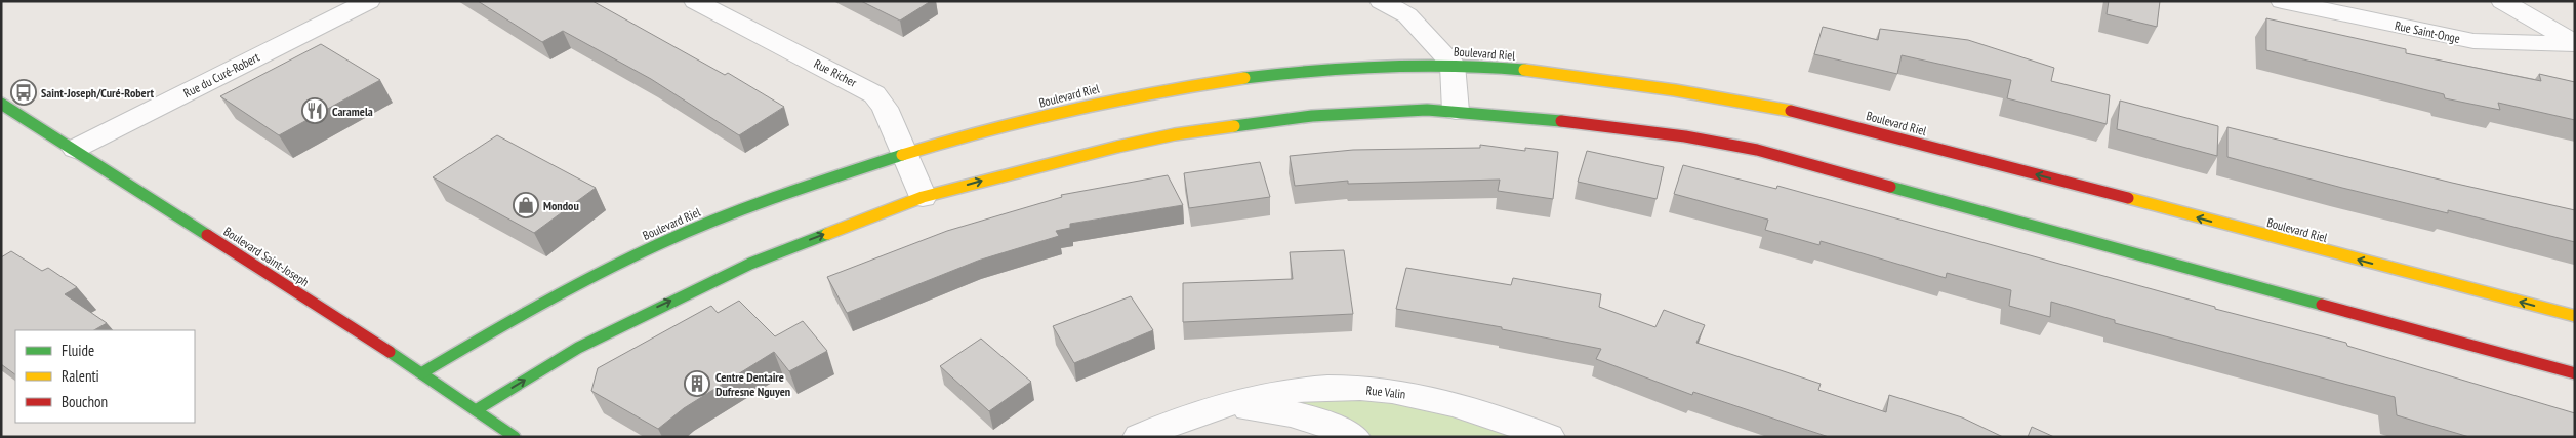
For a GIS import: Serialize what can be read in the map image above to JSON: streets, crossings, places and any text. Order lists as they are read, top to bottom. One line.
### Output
{"streets":{"street":["Rue Saint-Onge","Boulevard Riel","Rue Richer","Rue du Curé-Robert","Boulevard Saint-Joseph","Rue Valin"]},"crossings":[["Boulevard Riel","Rue Richer"],["Boulevard Riel","Boulevard Saint-Joseph"],["Rue du Curé-Robert","Boulevard Saint-Joseph"]],"places":{"bus stop":["Saint-Joseph/Curé-Robert"],"restaurant":["Caramela"],"shop":["Mondou"],"building":["Centre Dentaire Dufresne Nguyen"]},"legend":["Fluide","Ralenti","Bouchon"]}
